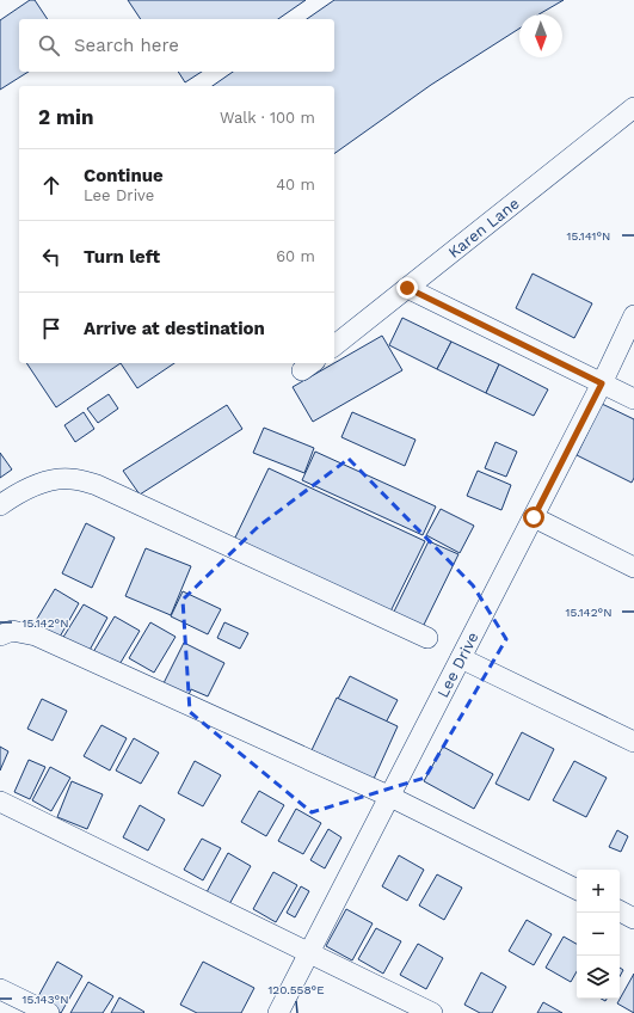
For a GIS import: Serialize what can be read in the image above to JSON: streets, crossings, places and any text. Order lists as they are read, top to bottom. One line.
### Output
{"streets":{"street":["Karen Lane","Lee Drive"]},"north":"bottom","page":{"search":"Search here","heading":["2 min","Walk · 100 m"],"list":[["Continue","Lee Drive","40 m"],["Turn left","60 m"],"Arrive at destination"],"map_buttons":["+","−"]},"coordinates":["15.141°N","15.142°N","120.558°E","15.143°N"]}
